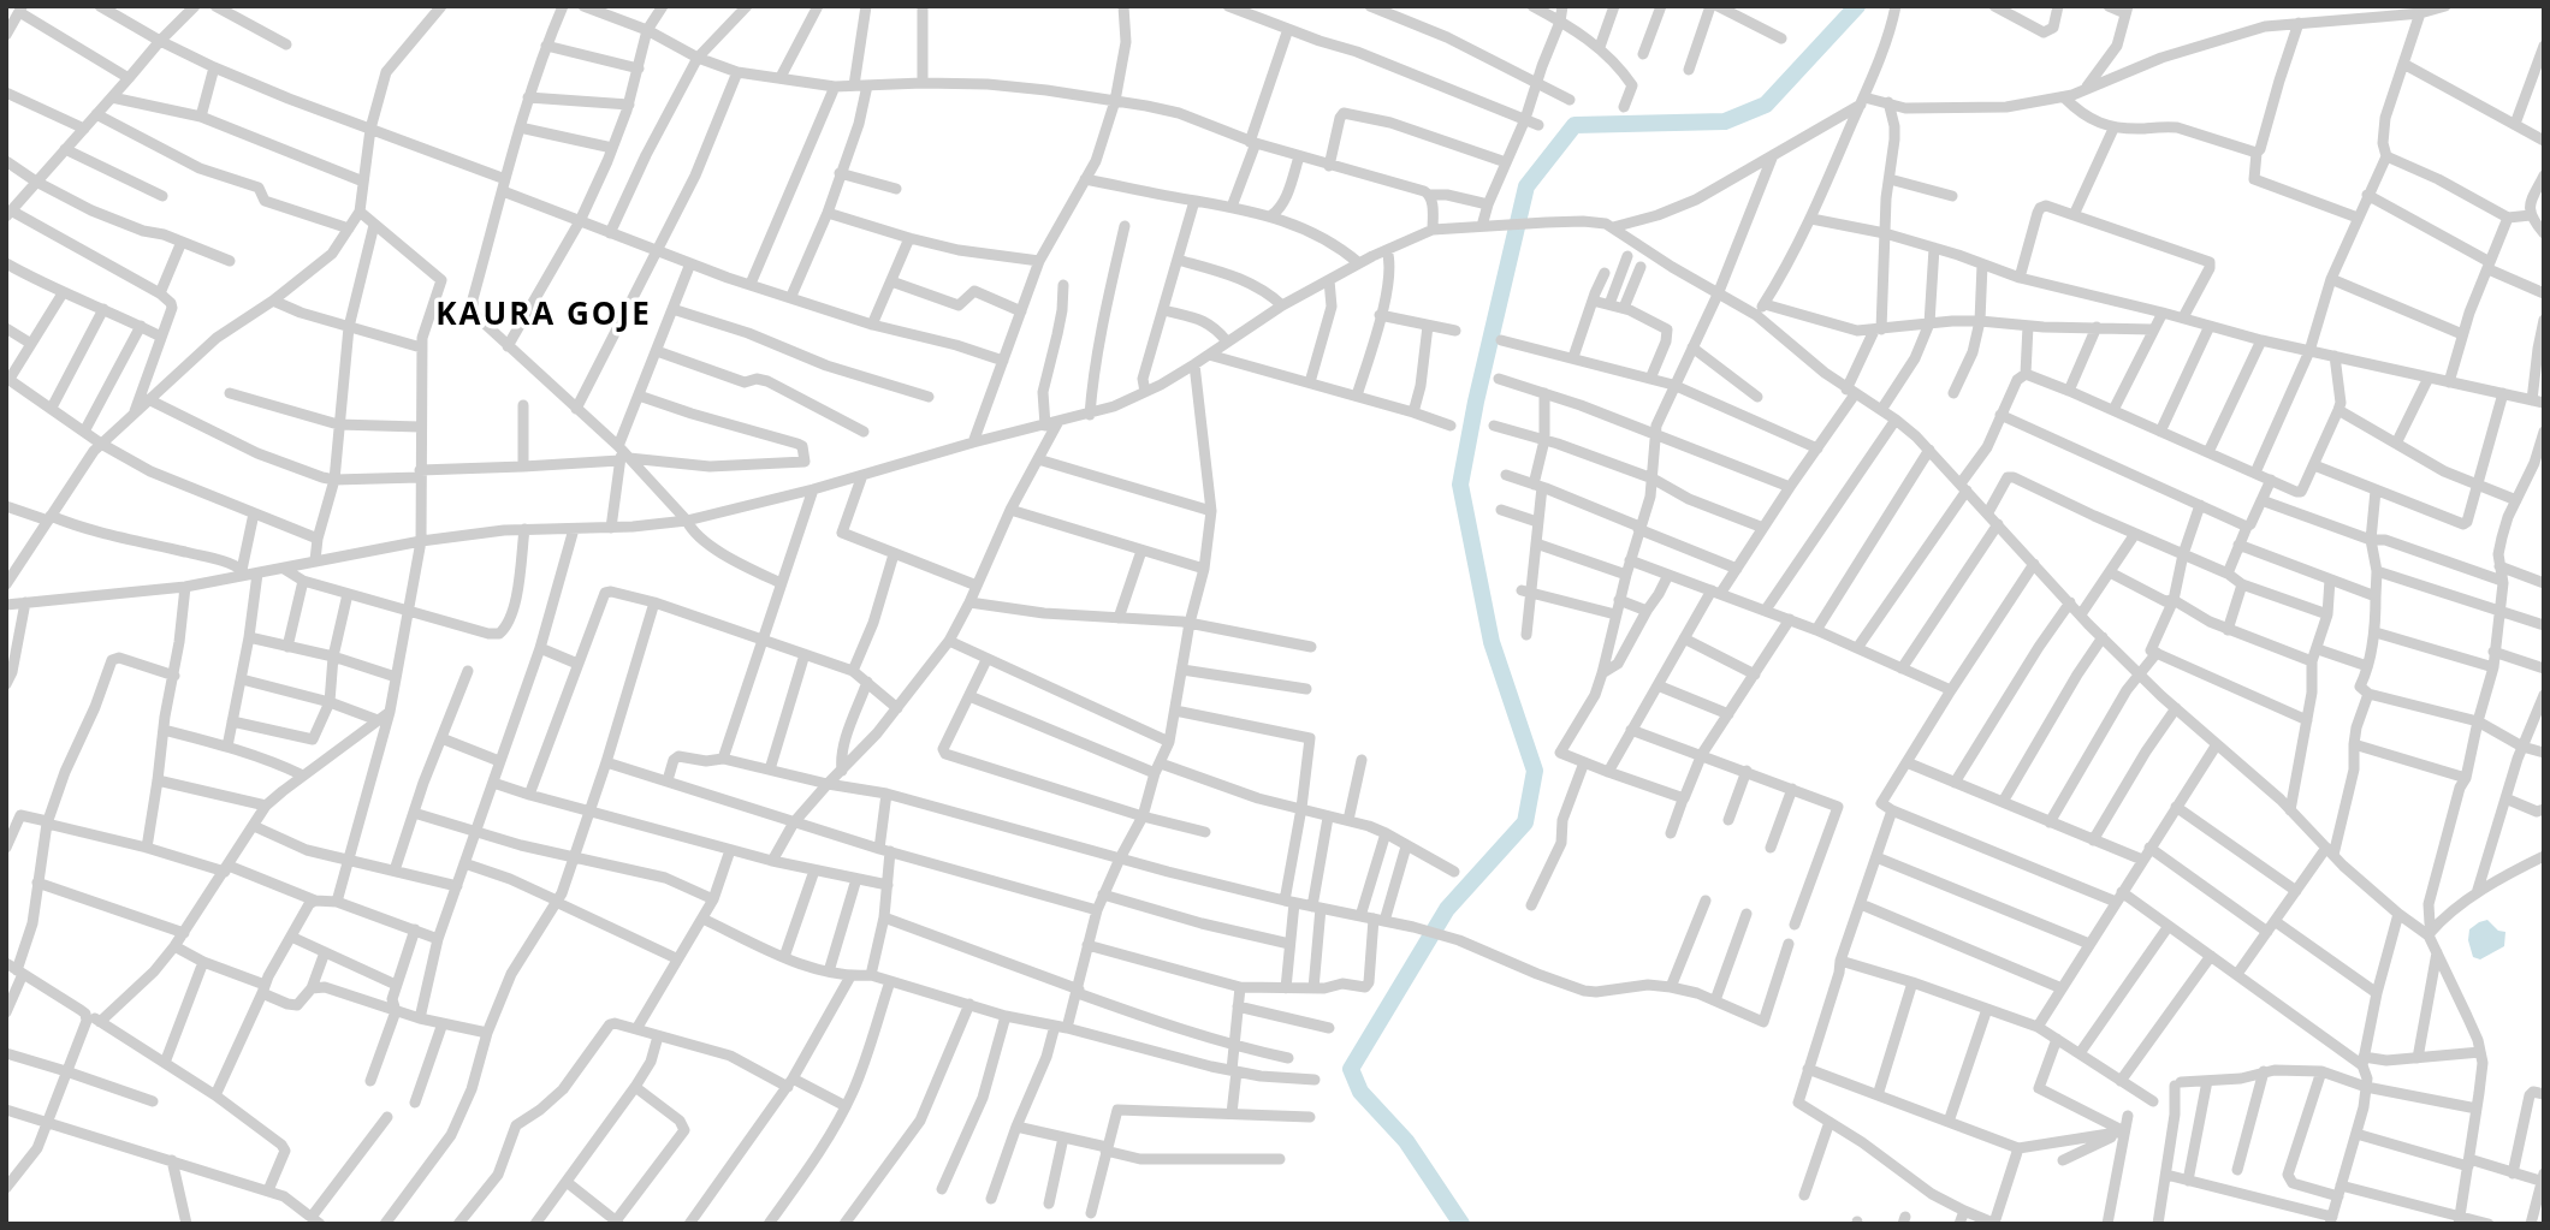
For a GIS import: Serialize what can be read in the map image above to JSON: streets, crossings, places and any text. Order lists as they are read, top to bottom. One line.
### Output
{"districts":["KAURA GOJE"]}
